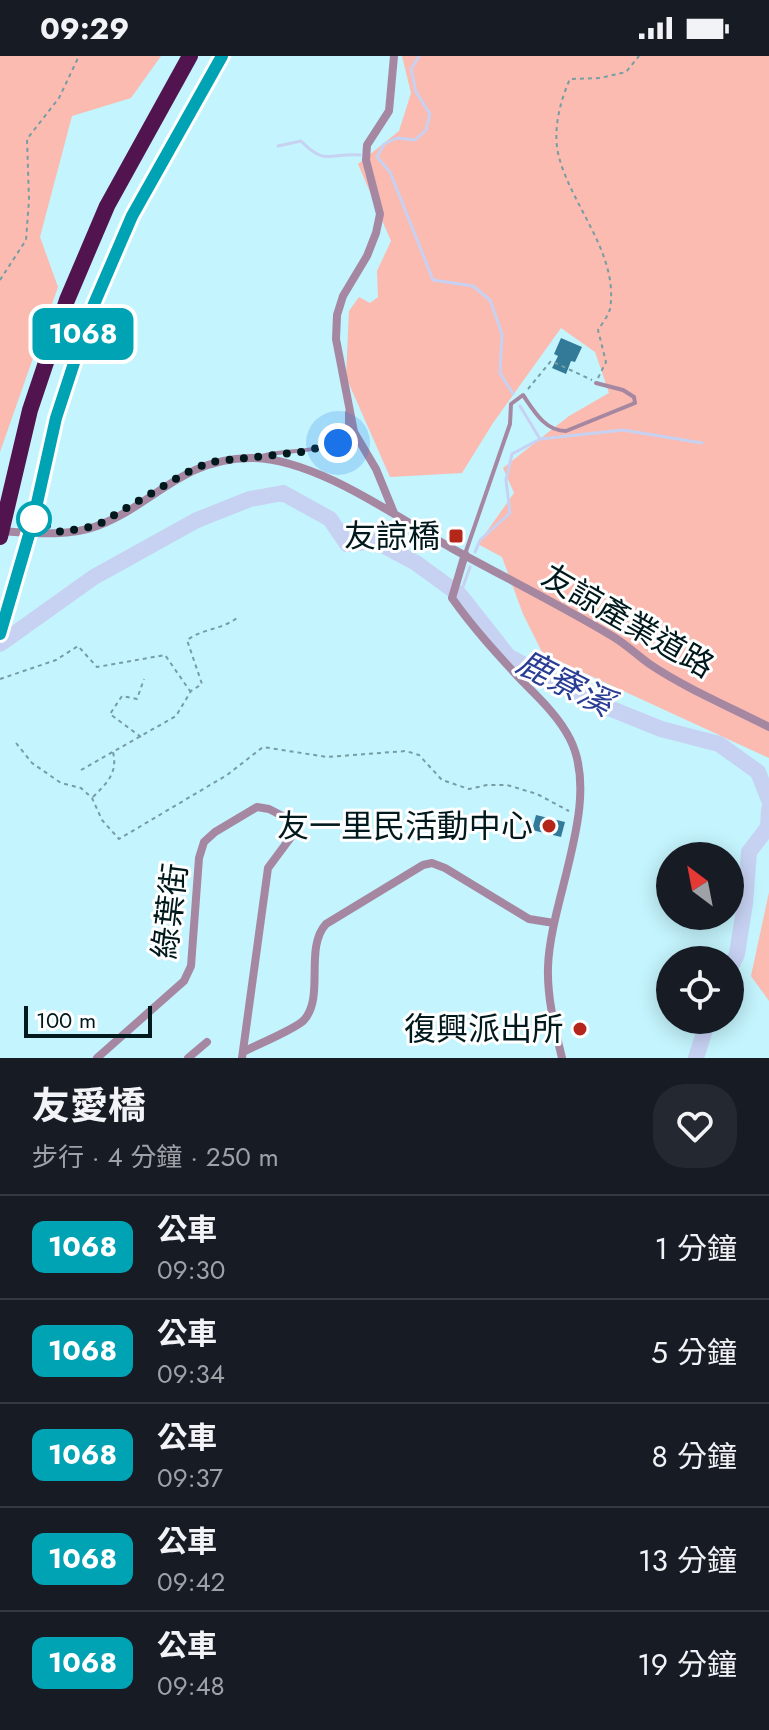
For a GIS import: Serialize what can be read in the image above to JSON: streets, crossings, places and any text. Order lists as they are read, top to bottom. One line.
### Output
{"streets":{"street":["友諒產業道路","綠葉街"]},"water":["鹿寮溪"],"places":{"transit":["友諒橋"],"other":["友一里民活動中心","復興派出所"]},"lines":["bus line 1068"],"scale_bar":"100 m","north":"top left","page":{"status":"09:29","on_map":"1068","scale":"100 m","heading":["友愛橋","步行 · 4 分鐘 · 250 m"],"list":[{"mark":"1068","name":"公車","note":"09:30","value":"1 分鐘"},{"mark":"1068","name":"公車","note":"09:34","value":"5 分鐘"},{"mark":"1068","name":"公車","note":"09:37","value":"8 分鐘"},{"mark":"1068","name":"公車","note":"09:42","value":"13 分鐘"},{"mark":"1068","name":"公車","note":"09:48","value":"19 分鐘"}]}}
